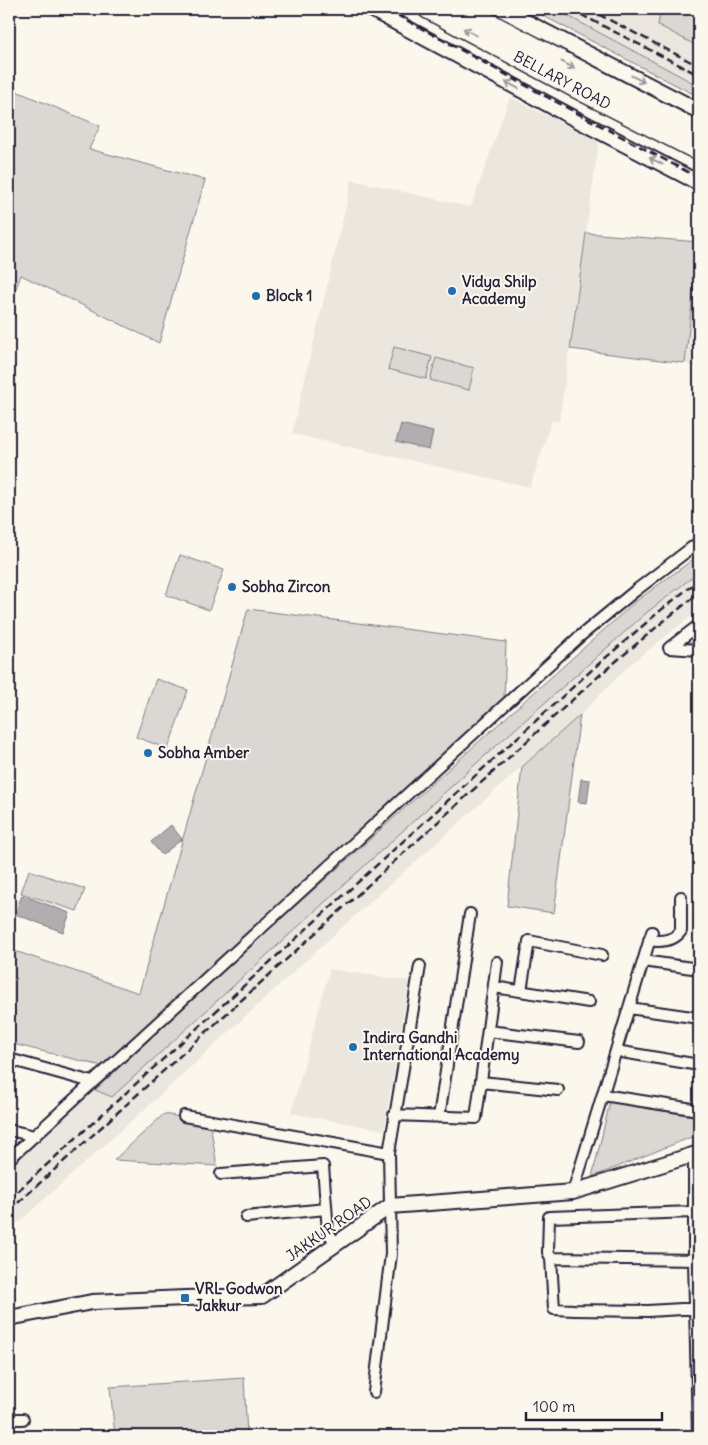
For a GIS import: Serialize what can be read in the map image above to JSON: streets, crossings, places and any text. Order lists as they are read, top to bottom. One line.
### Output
{"streets":{"highway":["BELLARY ROAD"],"street":["JAKKUR ROAD"]},"places":{"other":["Vidya Shilp Academy","Block 1","Sobha Zircon","Sobha Amber","Indira Gandhi International Academy"],"transit":["VRL Godwon Jakkur"]},"scale_bar":"100 m"}
